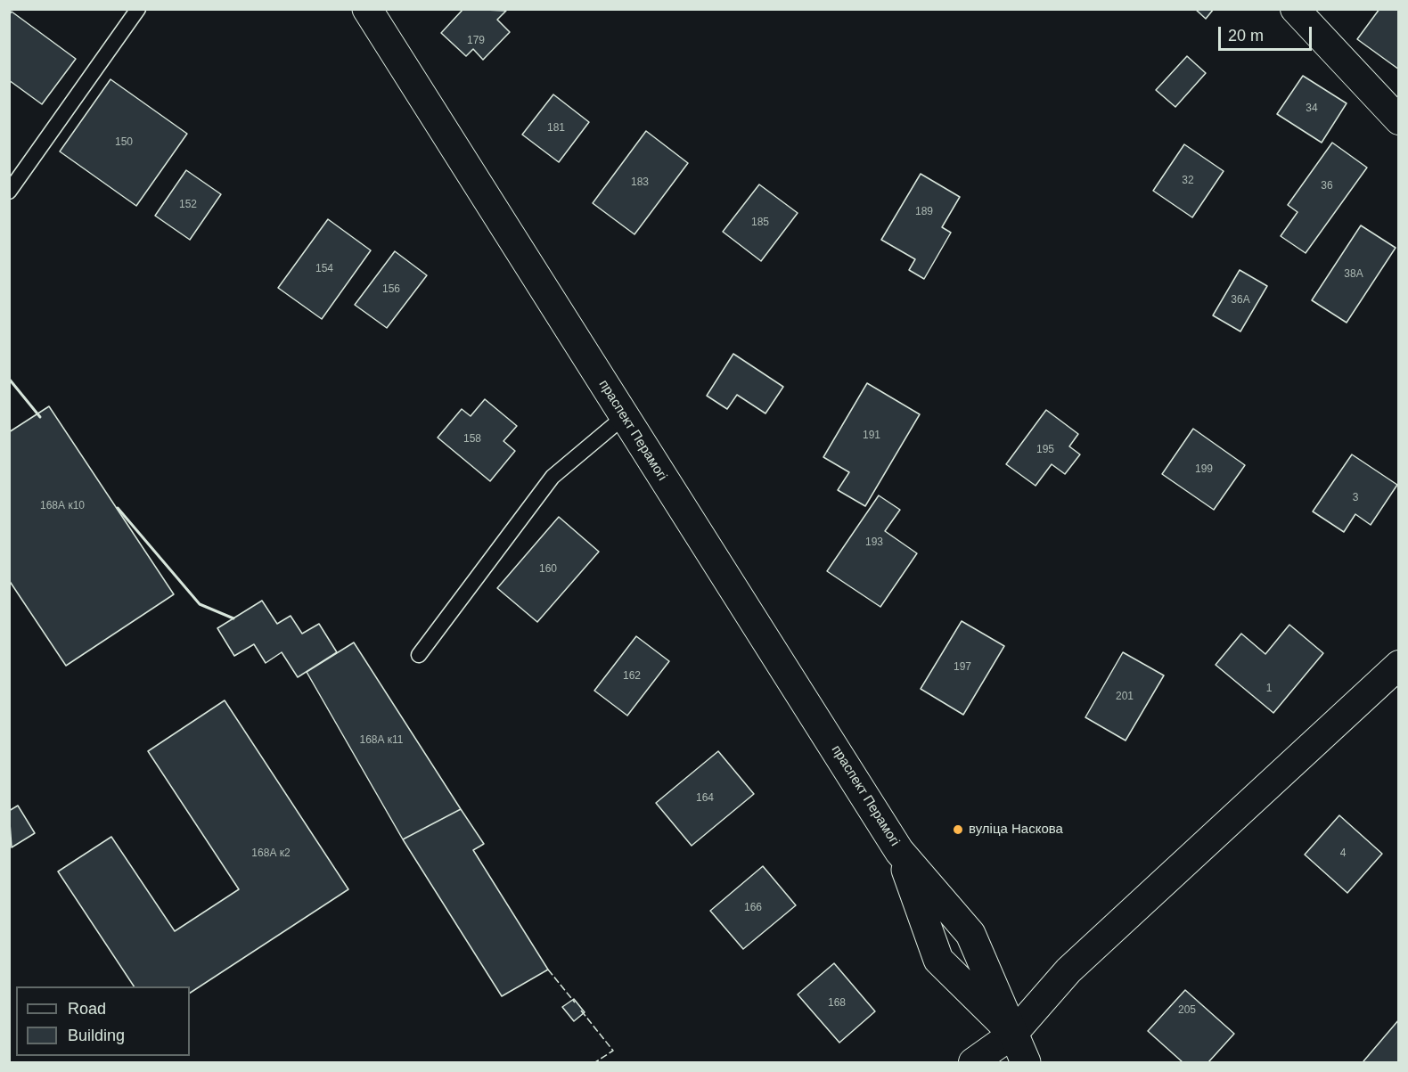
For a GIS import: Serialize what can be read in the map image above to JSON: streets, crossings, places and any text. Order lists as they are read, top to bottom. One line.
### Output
{"streets":{"main road":["праспект Перамогі"]},"places":["вуліца Наскова"],"house_numbers":["179","34","181","150","32","183","36","152","189","185","154","38А","156","36А","191","158","195","199","3","168А к10","193","160","197","162","1","201","168А к11","164","168А к2","4","166","168","205"],"legend":["Road","Building"],"scale_bar":"20 m"}
